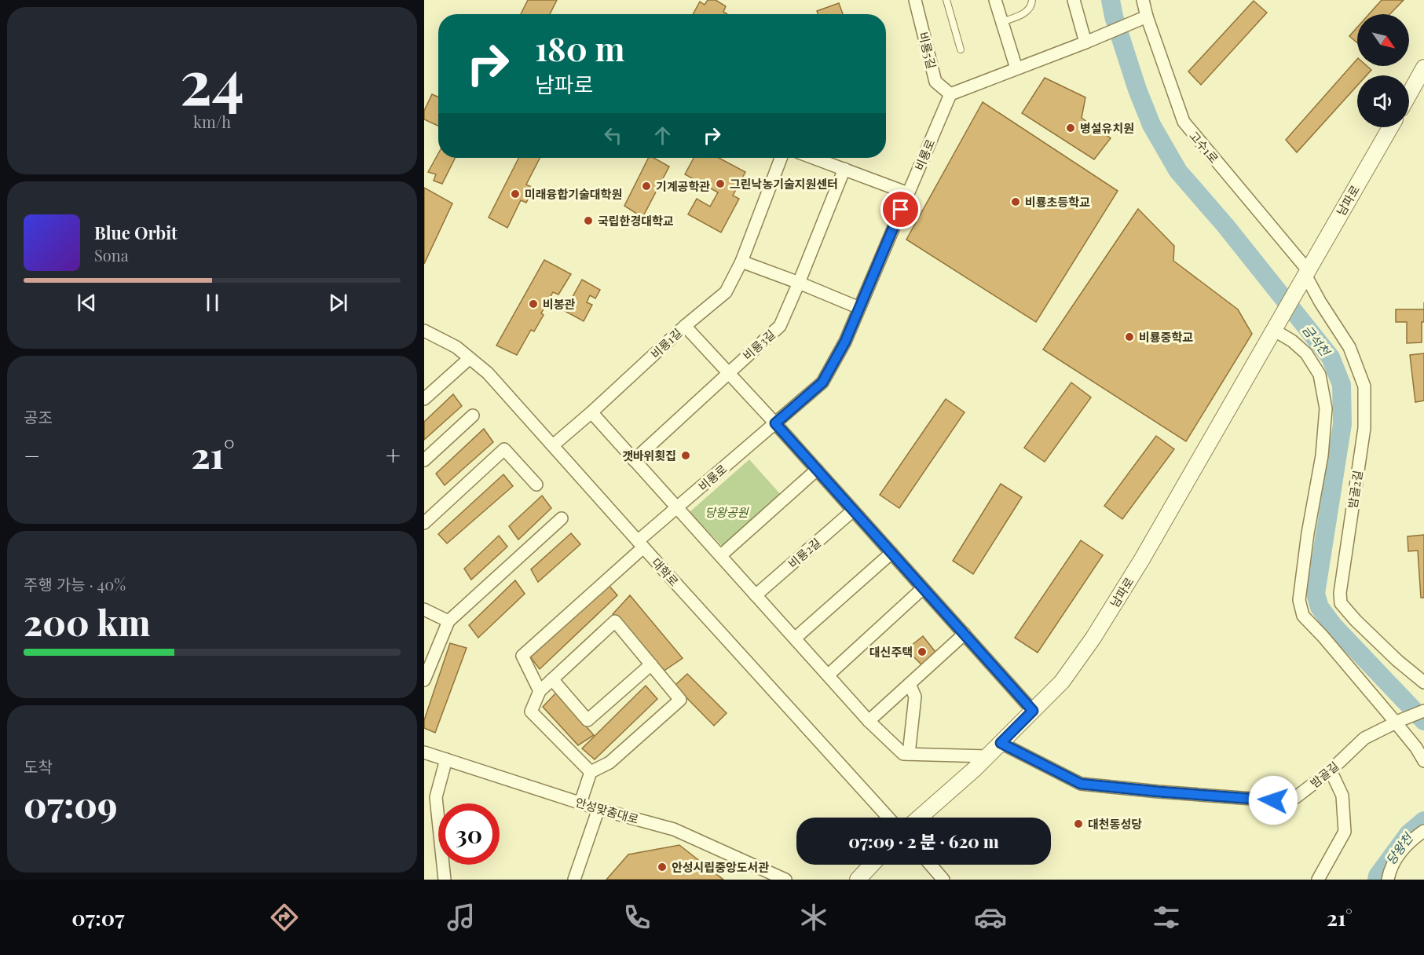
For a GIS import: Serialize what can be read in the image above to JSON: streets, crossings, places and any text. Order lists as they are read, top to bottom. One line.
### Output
{"streets":{"street":["비룡5길","고수1로","비룡로","남파로","비룡1길","비룡3길","밤골2길","비룡2길","대학로","밤골길","안성맞춤대로"]},"crossings":[["비룡5길","비룡로"],["고수1로","남파로"],["고수1로","밤골2길"],["비룡로","대학로"],["남파로","밤골2길"],["남파로","밤골길"],["비룡1길","대학로"]],"water":["금석천","당왕천"],"parks":["당왕공원"],"places":["병설유치원","그린낙농기술지원센터","기계공학관","미래융합기술대학원","비룡초등학교","국립한경대학교","비봉관","비룡중학교","갯바위횟집","대신주택","대천동성당","안성시립중앙도서관"],"north":"bottom right","page":{"tile":[["24","km/h"],"공조",["주행 가능 · 40%","200 km"],["도착","07:09"]],"turn":["180 m","남파로"],"song":["Blue Orbit","Sona"],"heat":["−","21°","+"],"limit":"30","trip":"07:09 · 2 분 · 620 m","tabs":["07:07","21°"]}}
